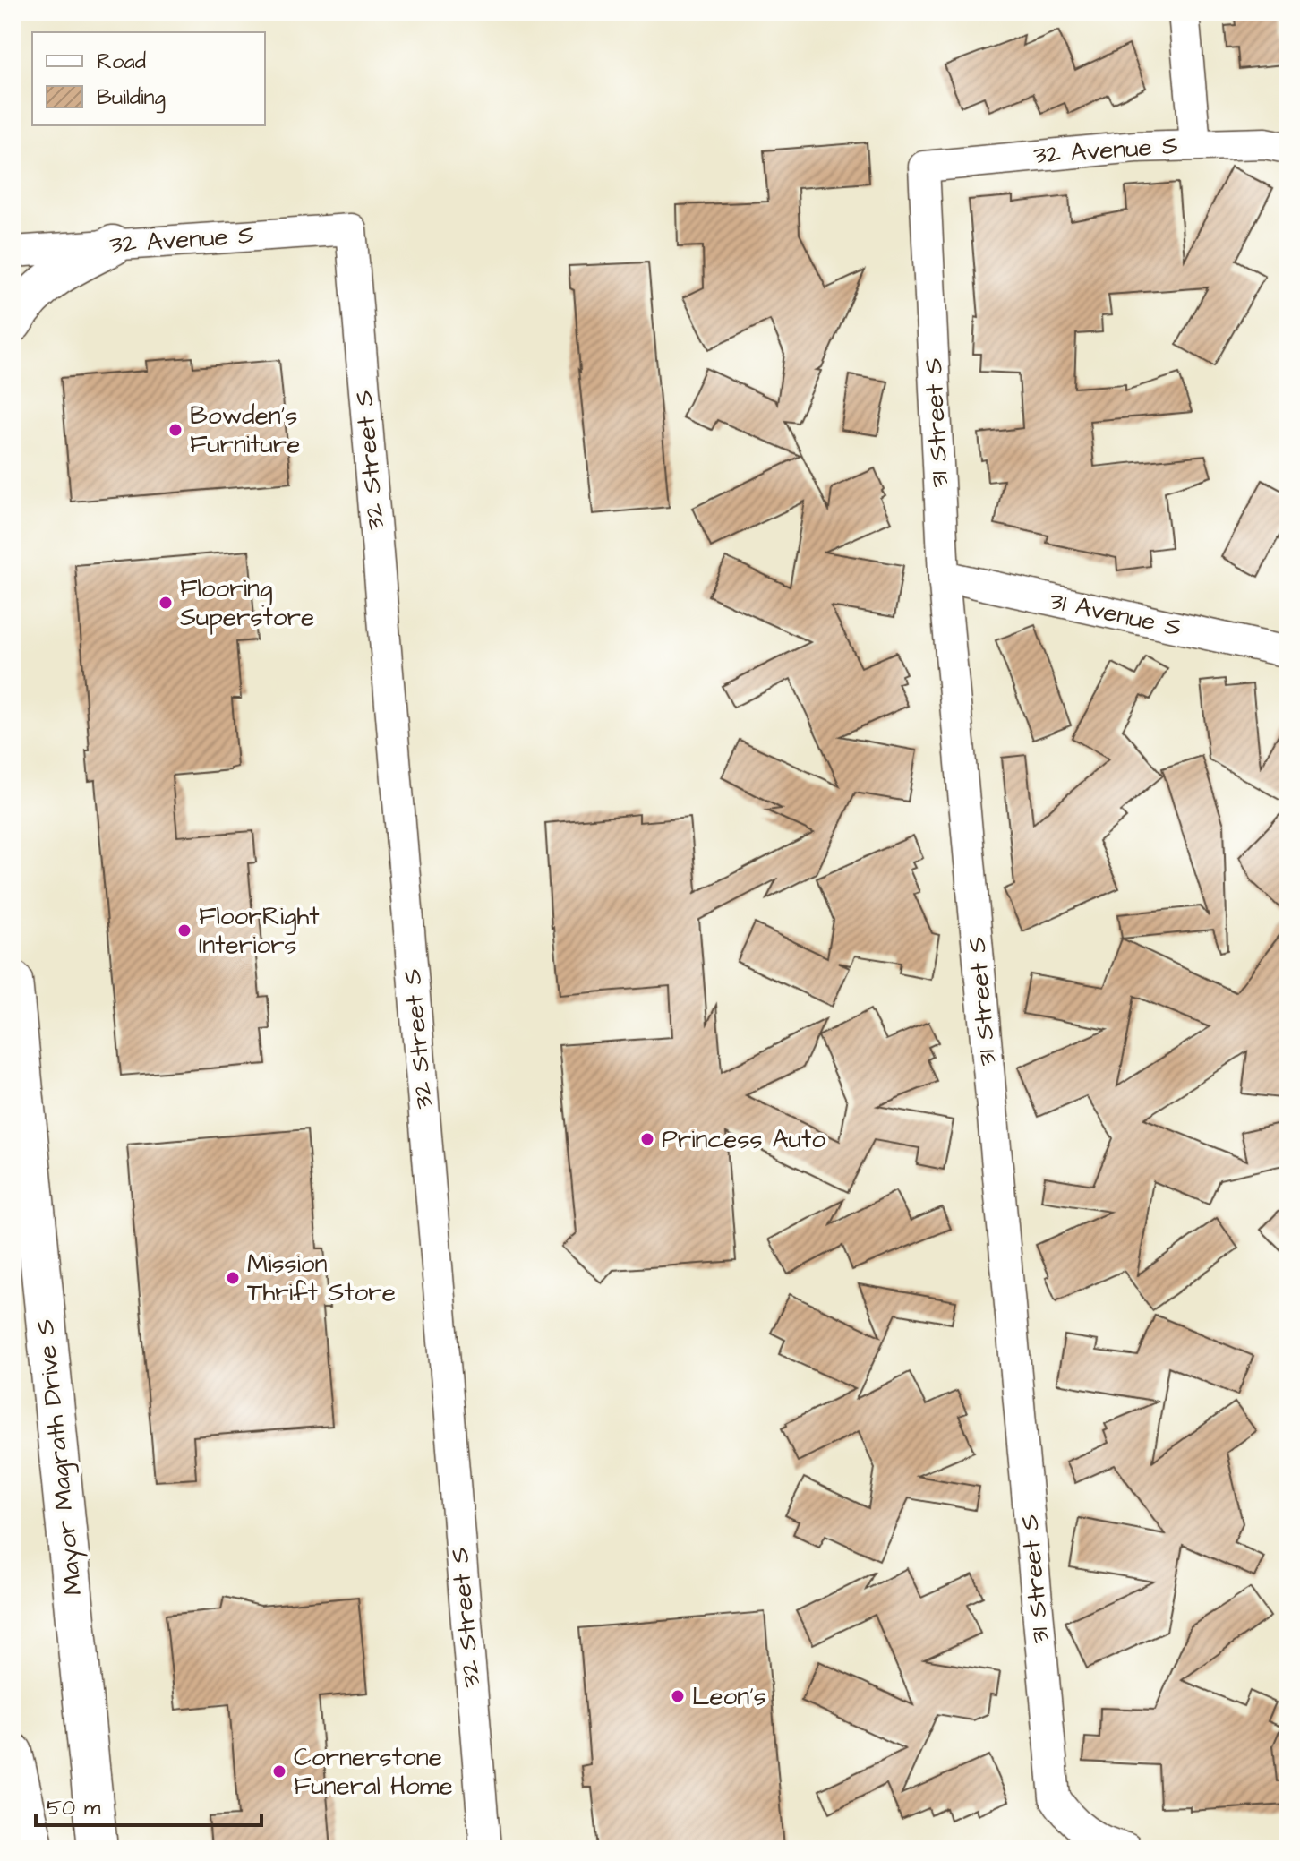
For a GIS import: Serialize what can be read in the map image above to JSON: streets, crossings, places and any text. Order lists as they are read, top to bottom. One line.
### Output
{"streets":{"main road":["Mayor Magrath Drive S"],"street":["32 Avenue S","31 Street S","32 Street S","31 Avenue S"]},"crossings":[["32 Avenue S","31 Street S"],["32 Avenue S","32 Street S"],["31 Street S","31 Avenue S"]],"places":["Bowden's Furniture","Flooring Superstore","FloorRight Interiors","Princess Auto","Mission Thrift Store","Leon's","Cornerstone Funeral Home"],"legend":["Road","Building"],"scale_bar":"50 m"}
